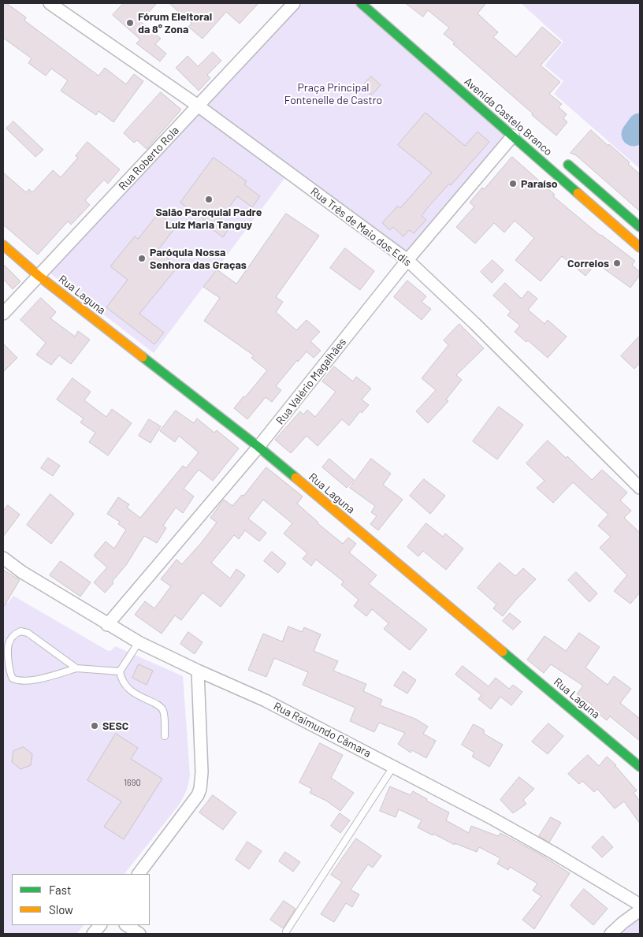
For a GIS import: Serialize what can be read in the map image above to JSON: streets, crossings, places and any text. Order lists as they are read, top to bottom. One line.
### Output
{"streets":{"main road":["Avenida Castelo Branco","Rua Laguna"],"street":["Rua Roberto Rola","Rua Três de Maio dos Edis","Rua Valério Magalhães","Rua Raimundo Câmara"]},"crossings":[["Avenida Castelo Branco","Rua Valério Magalhães"],["Rua Roberto Rola","Rua Três de Maio dos Edis"],["Rua Roberto Rola","Rua Laguna"],["Rua Três de Maio dos Edis","Rua Valério Magalhães"],["Rua Laguna","Rua Valério Magalhães"],["Rua Valério Magalhães","Rua Raimundo Câmara"]],"parks":["Praça Principal Fontenelle de Castro"],"places":["Fórum Eleitoral da 8° Zona","Paraíso","Salão Paroquial Padre Luiz Maria Tanguy","Paróquia Nossa Senhora das Graças","Correios","SESC"],"house_numbers":["1690"],"legend":["Fast","Slow"]}
